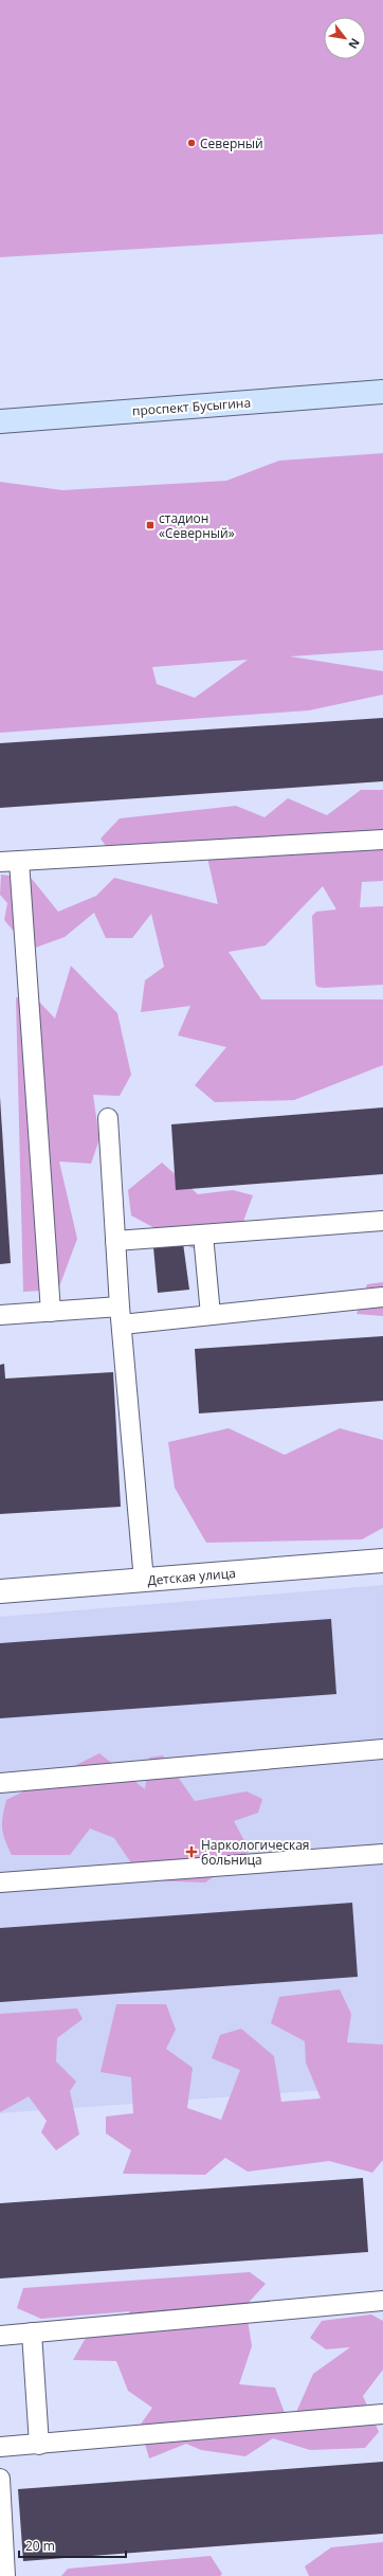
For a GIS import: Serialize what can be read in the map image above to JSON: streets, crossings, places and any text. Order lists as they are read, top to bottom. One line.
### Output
{"streets":{"main road":["проспект Бусыгина"],"street":["Детская улица"]},"places":{"other":["Северный"],"transit":["стадион «Северный»"],"health":["Наркологическая больница"]},"scale_bar":"20 m","north":"bottom right"}
